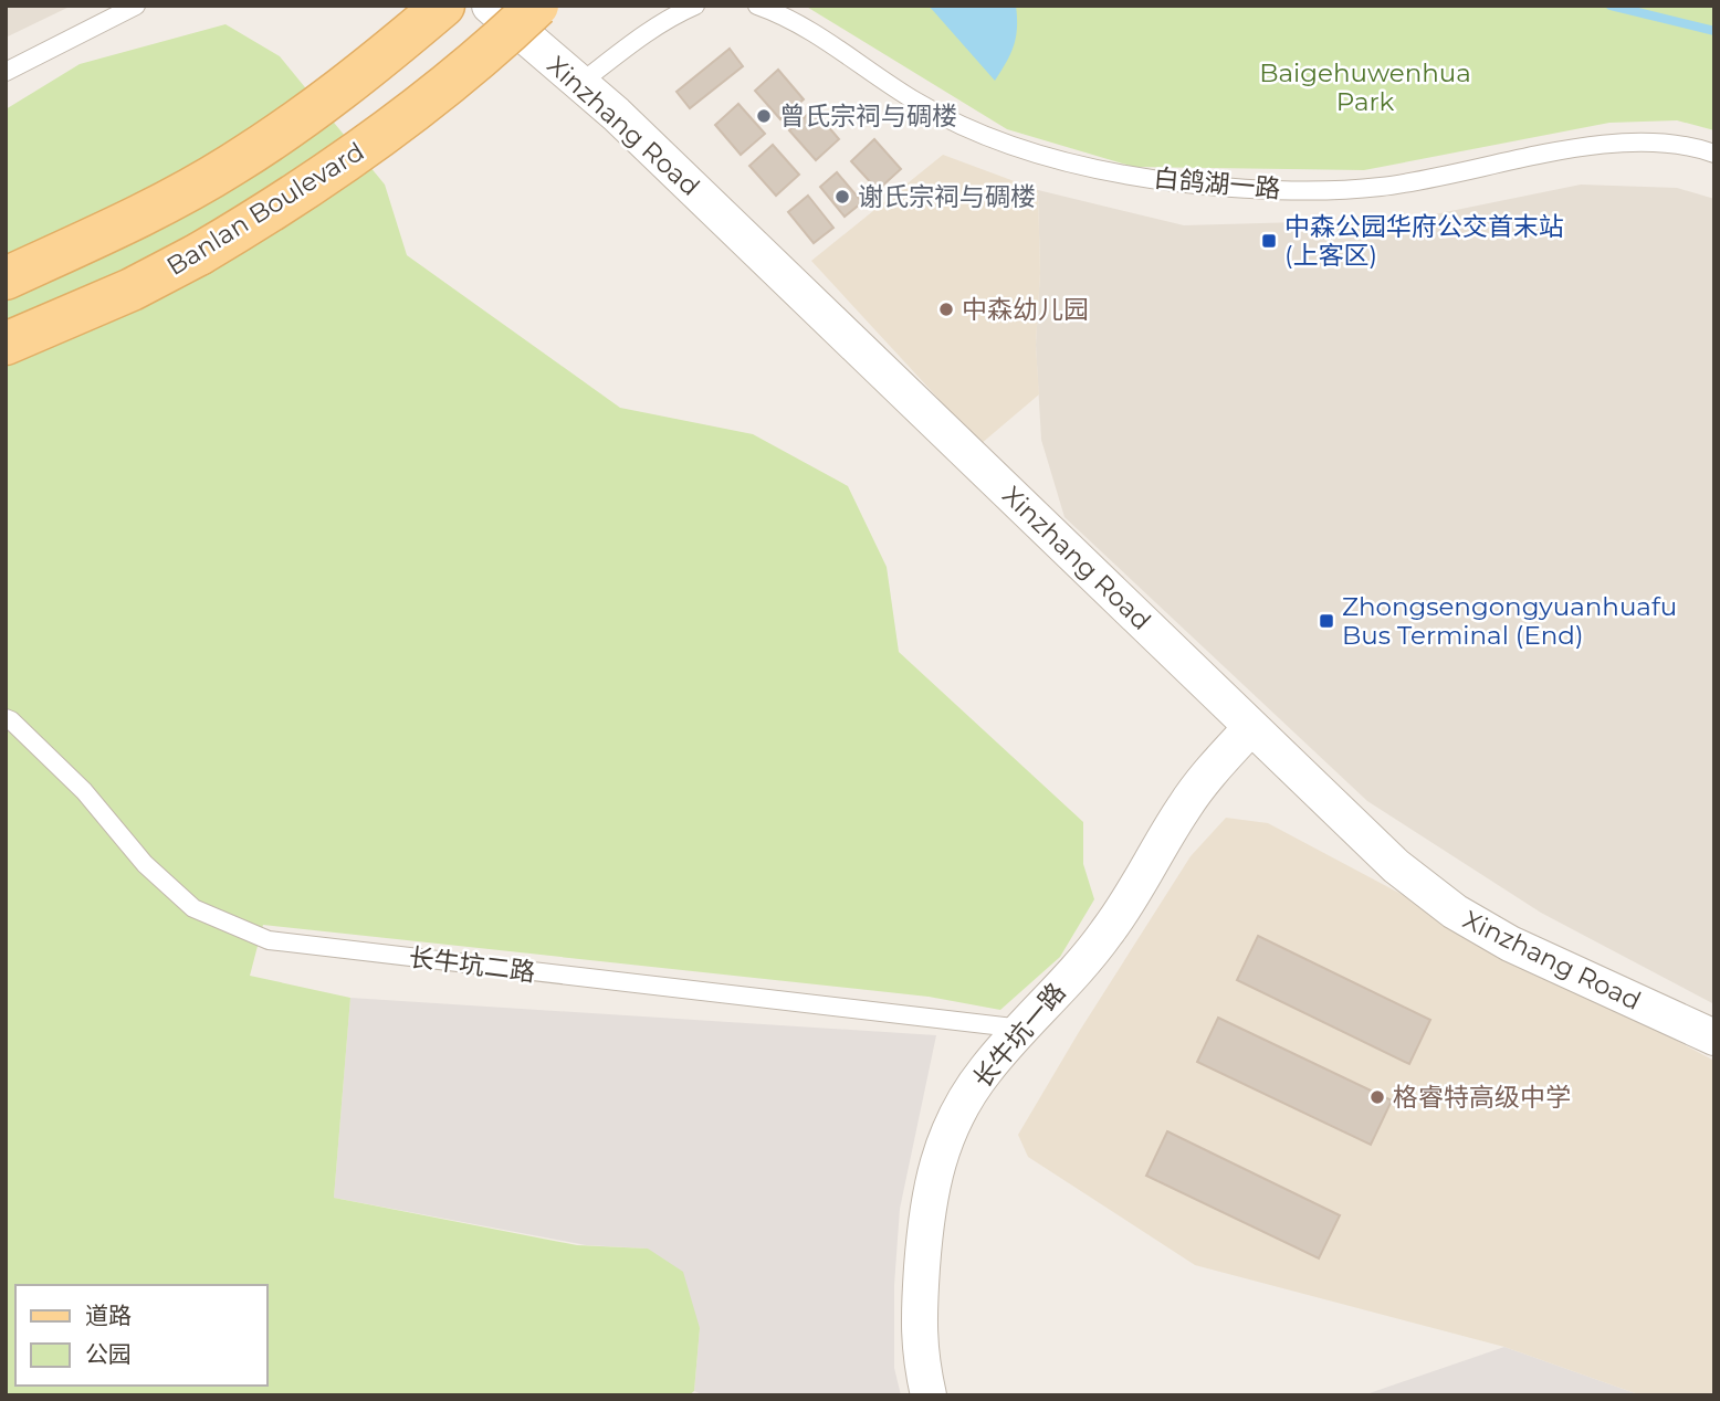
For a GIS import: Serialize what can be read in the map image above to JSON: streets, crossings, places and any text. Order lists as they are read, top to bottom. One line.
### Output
{"streets":{"main road":["Banlan Boulevard"],"street":["Xinzhang Road","长牛坑一路"],"lane":["白鸽湖一路","长牛坑二路"]},"crossings":[["Xinzhang Road","长牛坑一路"],["长牛坑二路","长牛坑一路"]],"parks":["Baigehuwenhua Park"],"places":{"other":["曾氏宗祠与碉楼","谢氏宗祠与碉楼","中森幼儿园","格睿特高级中学"],"transit":["中森公园华府公交首末站 (上客区)","Zhongsengongyuanhuafu Bus Terminal (End)"]},"legend":["道路","公园"]}
